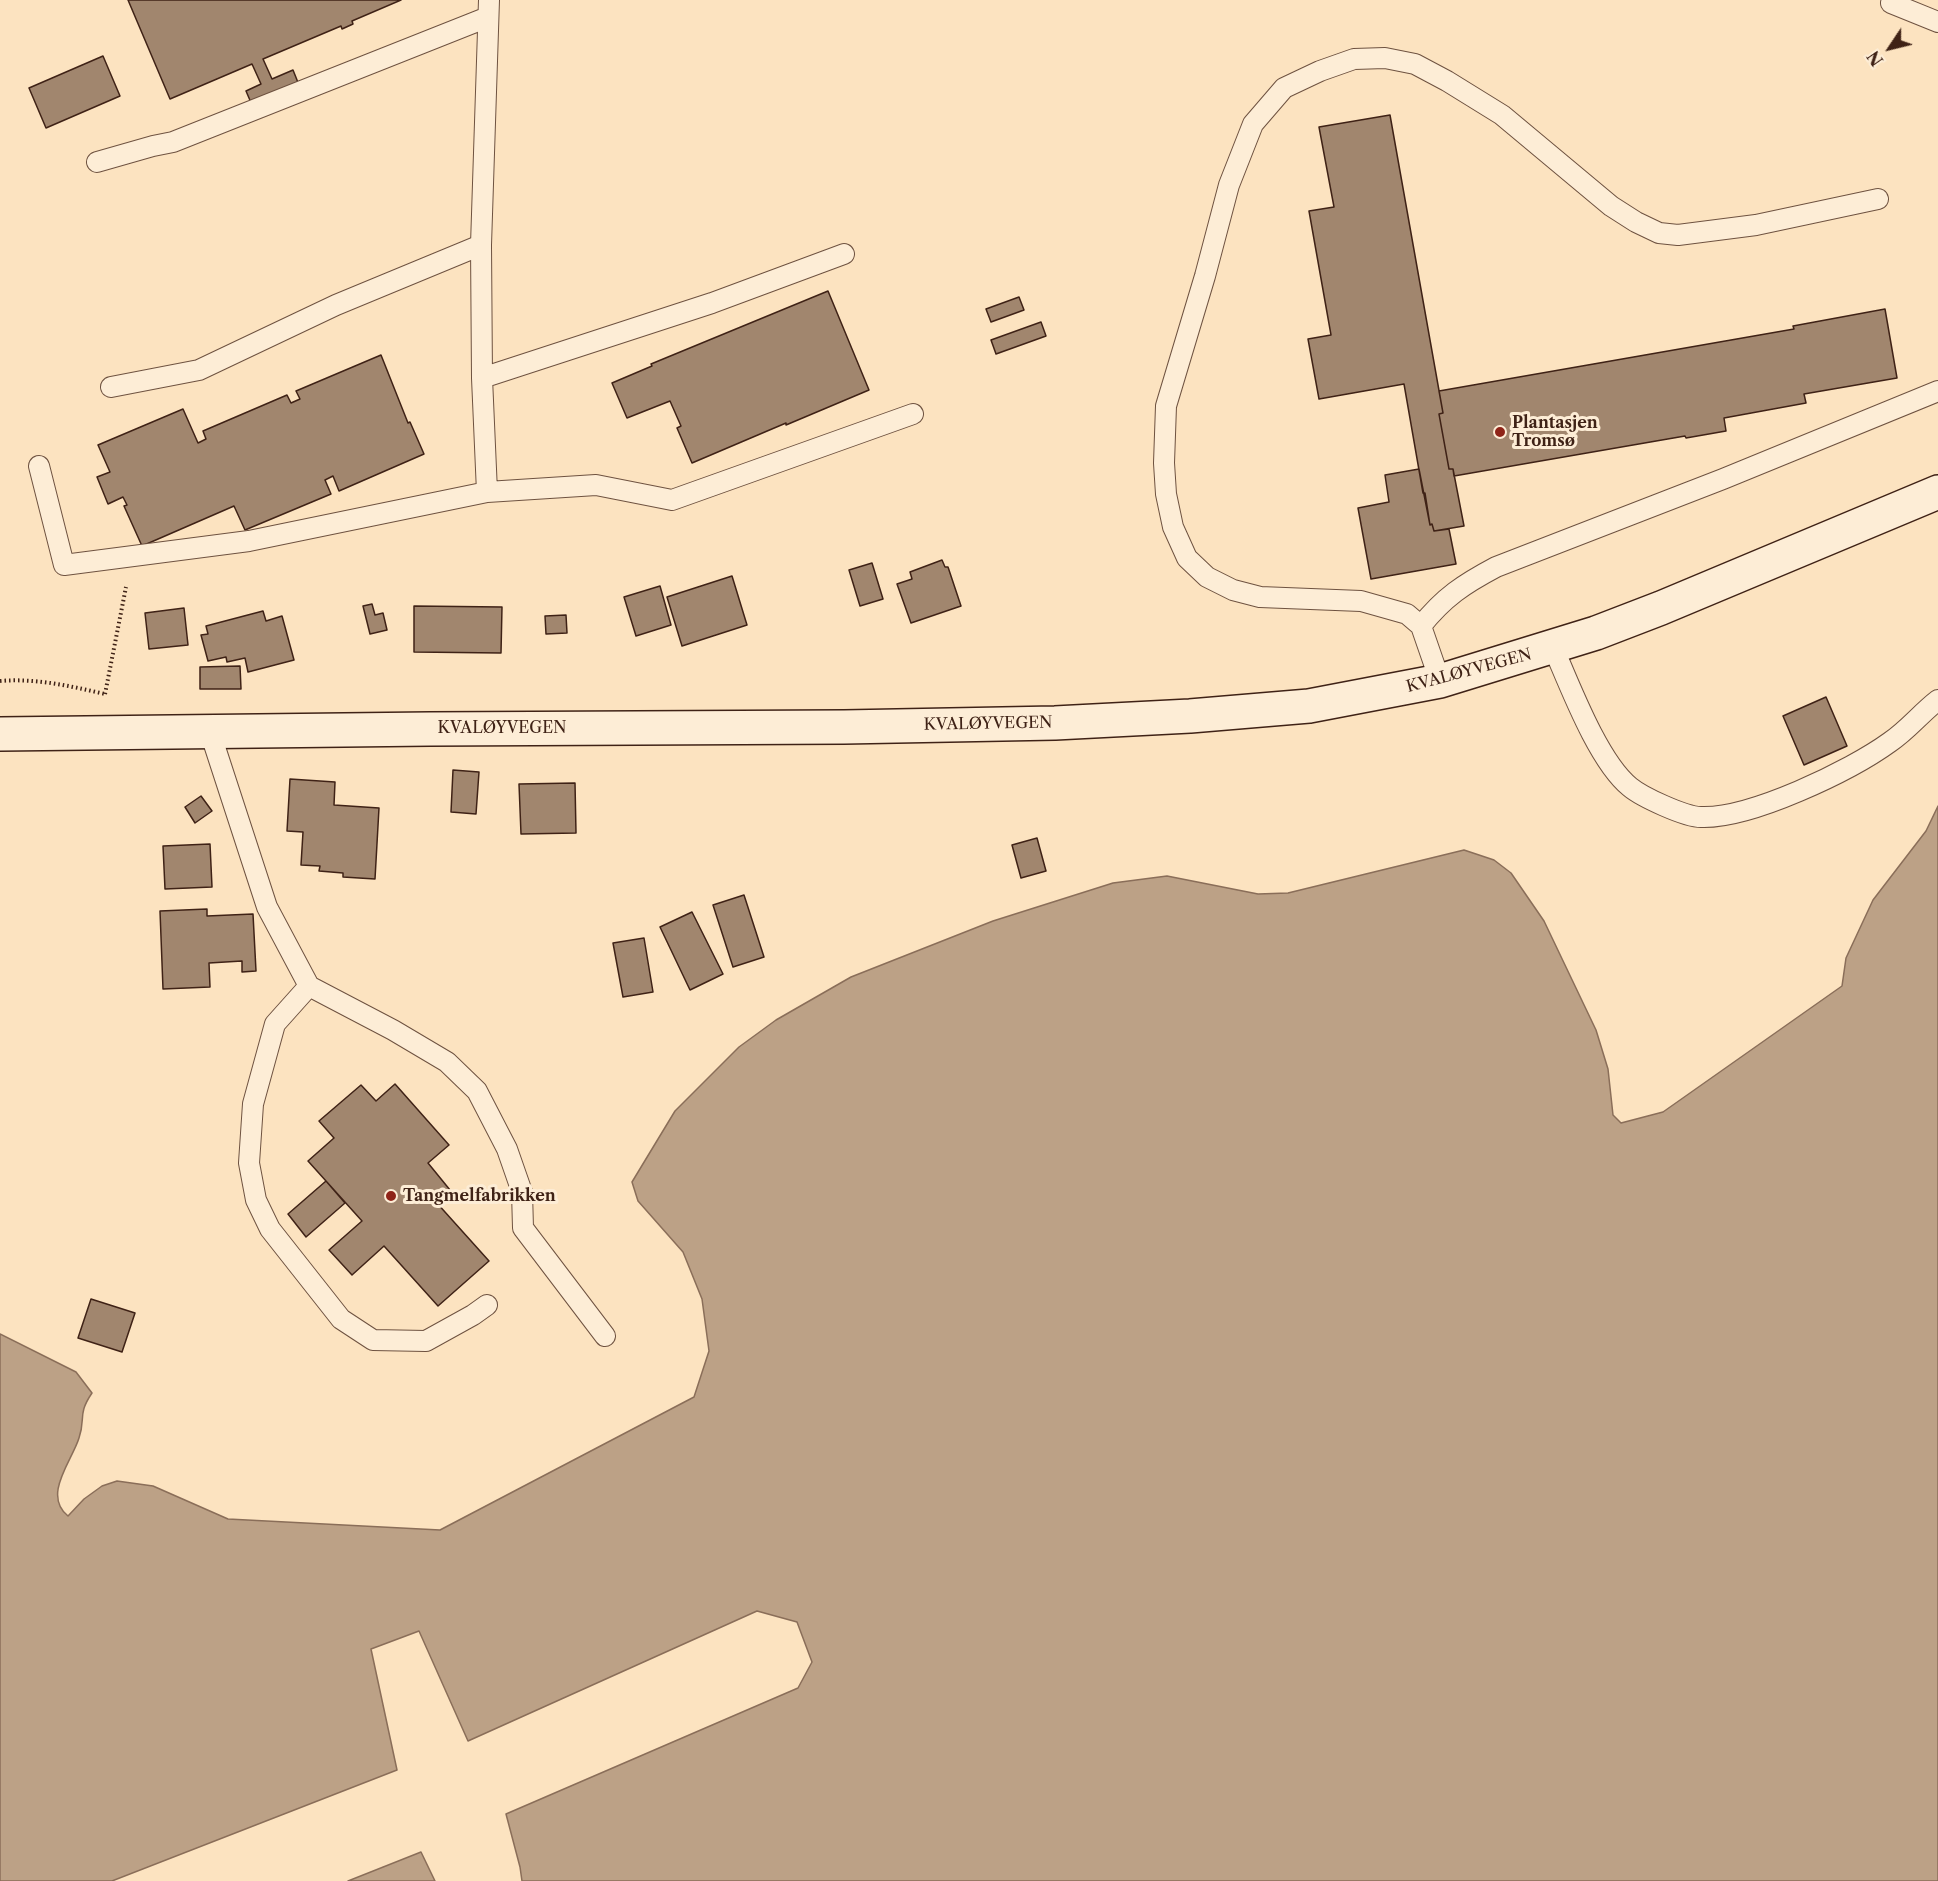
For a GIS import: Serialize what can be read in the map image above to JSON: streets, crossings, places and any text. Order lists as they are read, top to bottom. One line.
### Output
{"streets":{"street":["KVALØYVEGEN"]},"places":["Plantasjen Tromsø","Tangmelfabrikken"],"north":"bottom left"}
